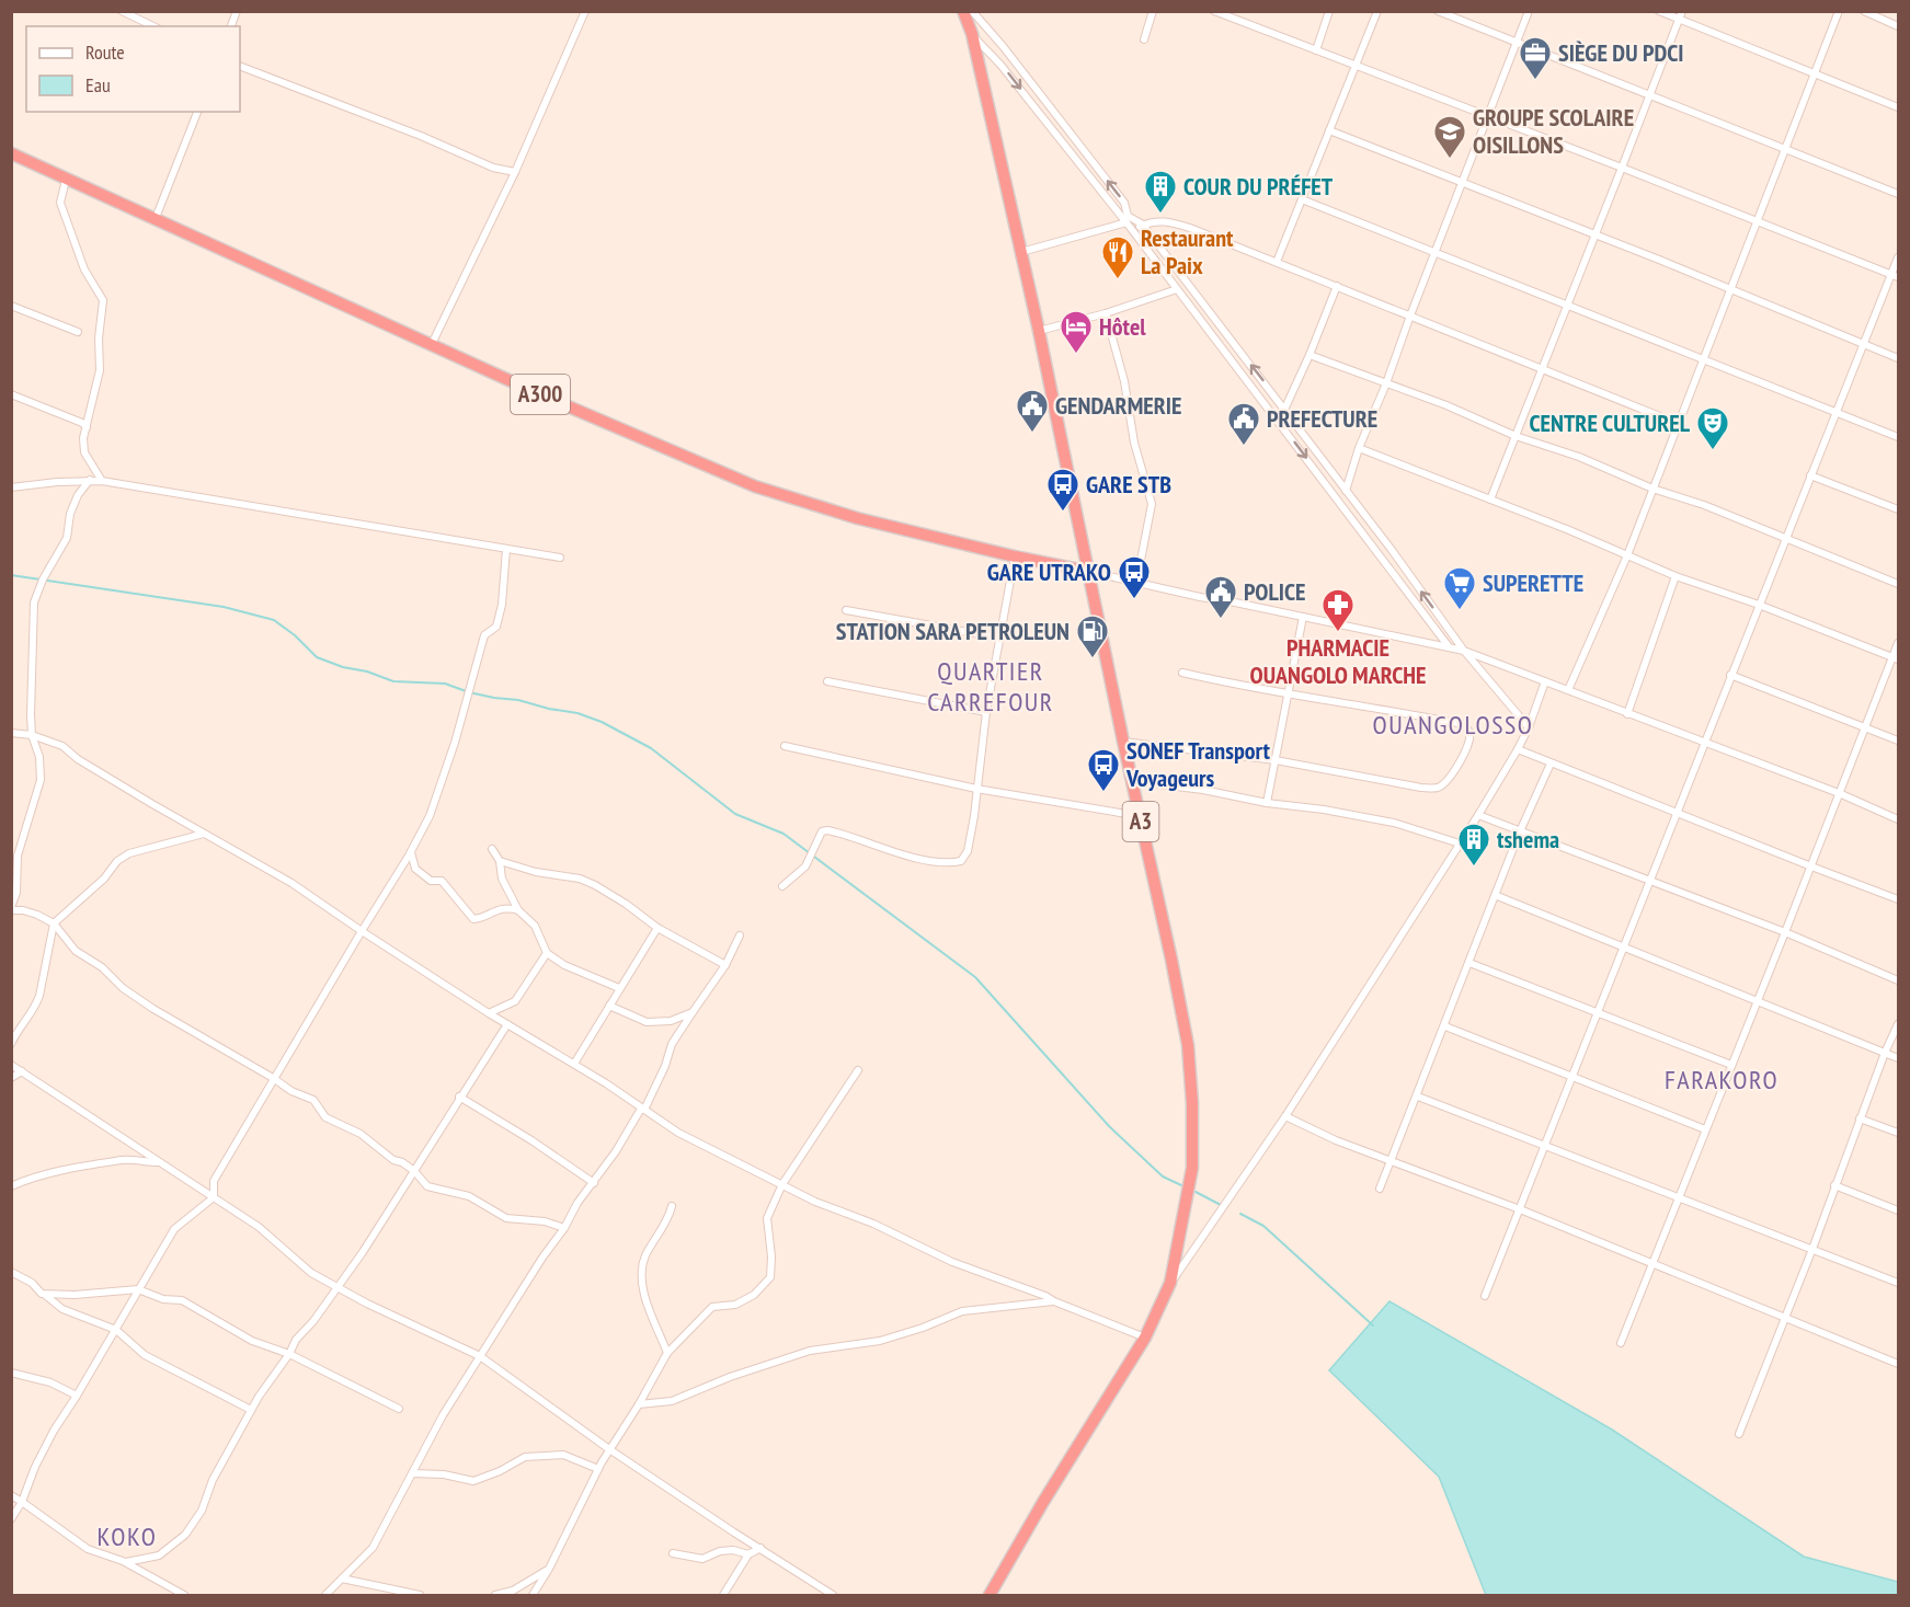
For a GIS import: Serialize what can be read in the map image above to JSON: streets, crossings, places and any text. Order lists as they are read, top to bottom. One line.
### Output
{"streets":{"highway":["A300","A3"]},"crossings":[["A300","A3"]],"districts":["QUARTIER CARREFOUR","OUANGOLOSSO","FARAKORO","KOKO"],"places":{"office":["SIÈGE DU PDCI"],"school or university":["GROUPE SCOLAIRE OISILLONS"],"building":["COUR DU PRÉFET","tshema"],"restaurant":["Restaurant La Paix"],"hotel":["Hôtel"],"public building":["GENDARMERIE","PREFECTURE","POLICE"],"theatre":["CENTRE CULTUREL"],"bus stop":["GARE STB","GARE UTRAKO","SONEF Transport Voyageurs"],"supermarket":["SUPERETTE"],"pharmacy":["PHARMACIE OUANGOLO MARCHE"],"fuel station":["STATION SARA PETROLEUN"]},"legend":["Route","Eau"]}
